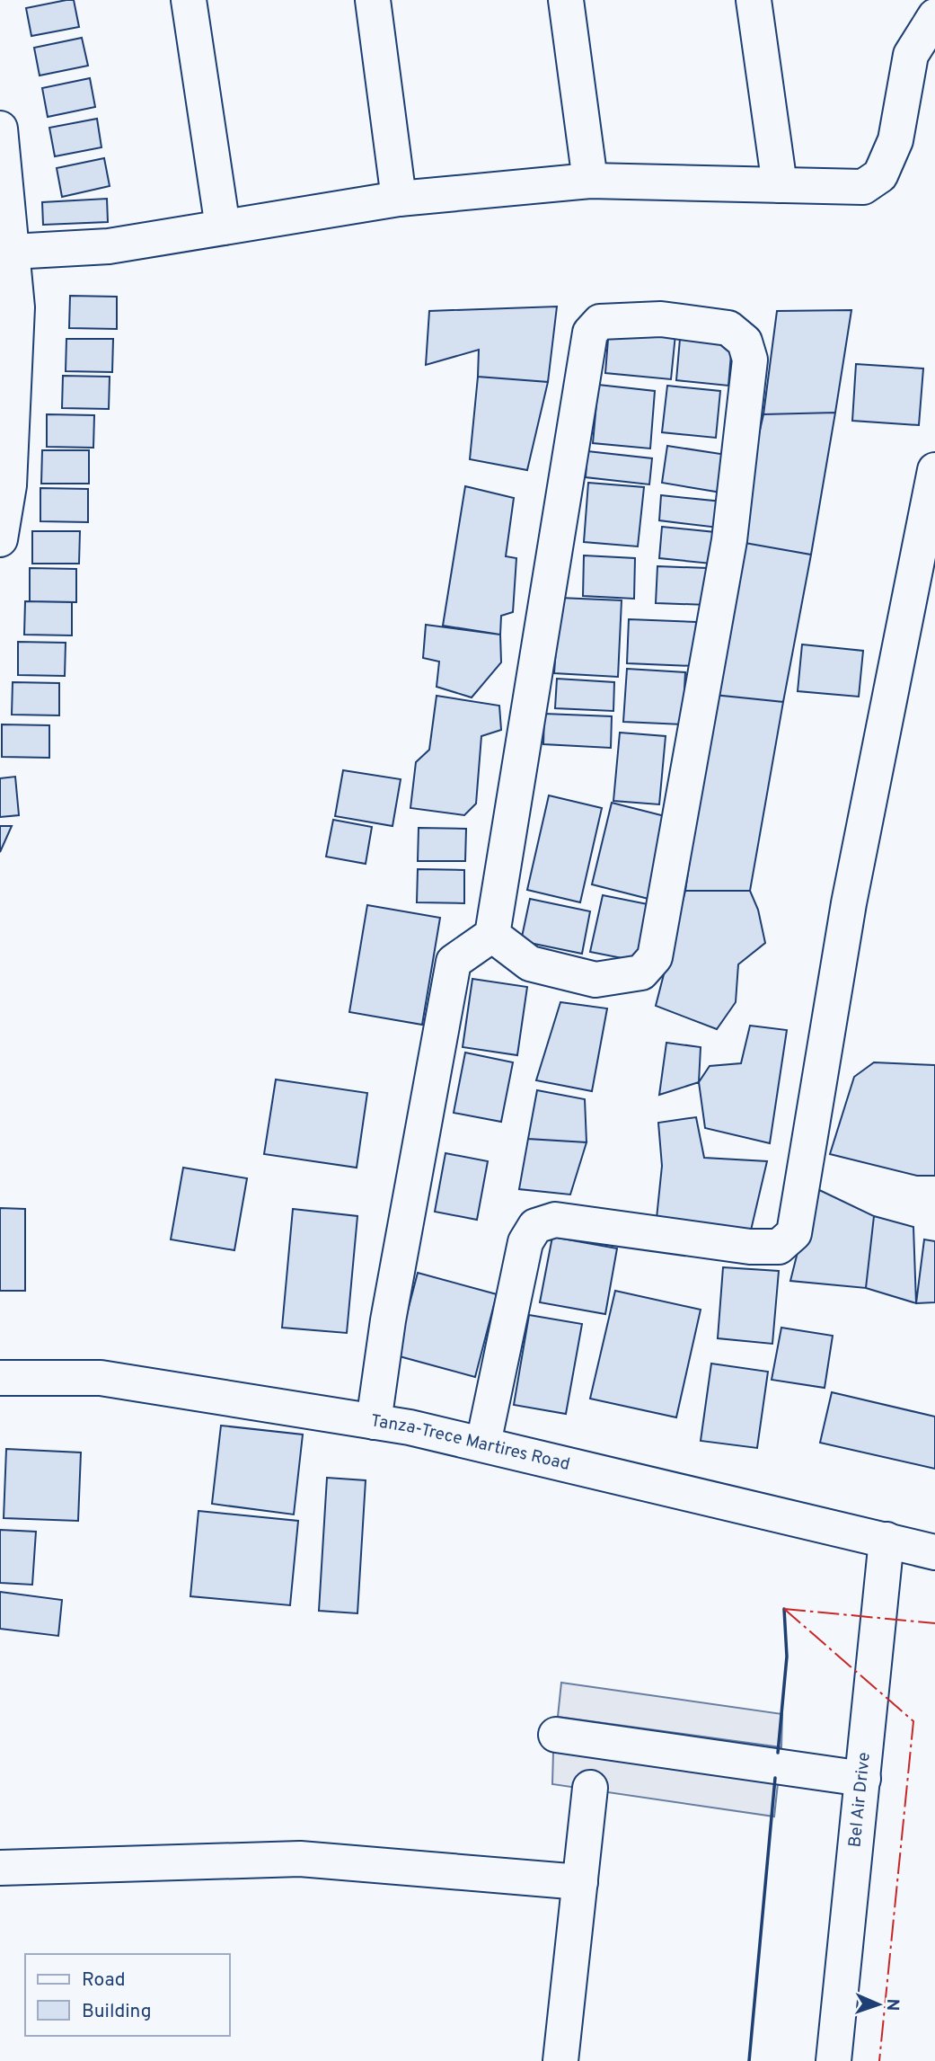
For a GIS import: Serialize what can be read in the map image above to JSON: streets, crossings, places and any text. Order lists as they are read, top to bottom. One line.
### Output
{"streets":{"street":["Tanza-Trece Martires Road","Bel Air Drive"]},"crossings":[["Tanza-Trece Martires Road","Bel Air Drive"]],"legend":["Road","Building"],"north":"right"}
